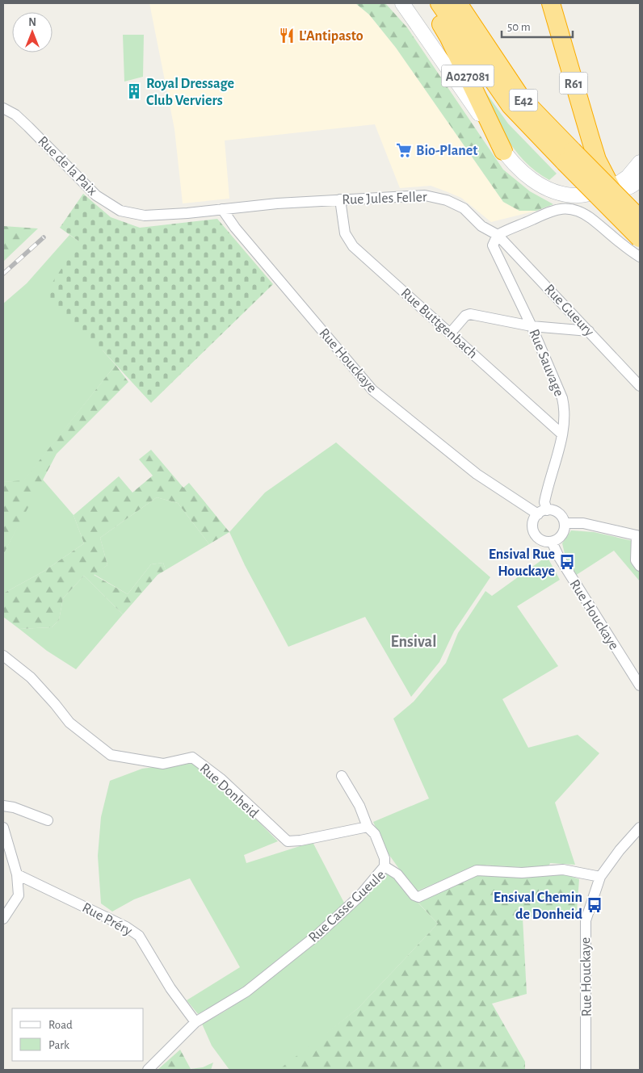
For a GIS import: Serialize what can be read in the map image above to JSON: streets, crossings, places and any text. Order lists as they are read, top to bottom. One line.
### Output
{"streets":{"highway":["A027081","R61","E42"],"street":["Rue de la Paix","Rue Jules Feller","Rue Gueury","Rue Buttgenbach","Rue Houckaye","Rue Sauvage","Rue Donheid","Rue Casse Gueule","Rue Préry"]},"crossings":[["Rue de la Paix","Rue Jules Feller"],["Rue Jules Feller","Rue Gueury"],["Rue Jules Feller","Rue Buttgenbach"],["Rue Jules Feller","Rue Houckaye"],["Rue Jules Feller","Rue Sauvage"],["Rue Buttgenbach","Rue Sauvage"],["Rue Houckaye","Rue Sauvage"],["Rue Houckaye","Rue Casse Gueule"],["Rue Casse Gueule","Rue Préry"]],"districts":["Ensival"],"places":{"restaurant":["L'Antipasto"],"building":["Royal Dressage Club Verviers"],"supermarket":["Bio-Planet"],"bus stop":["Ensival Rue Houckaye","Ensival Chemin de Donheid"]},"legend":["Road","Park"],"scale_bar":"50 m","north":"top"}
